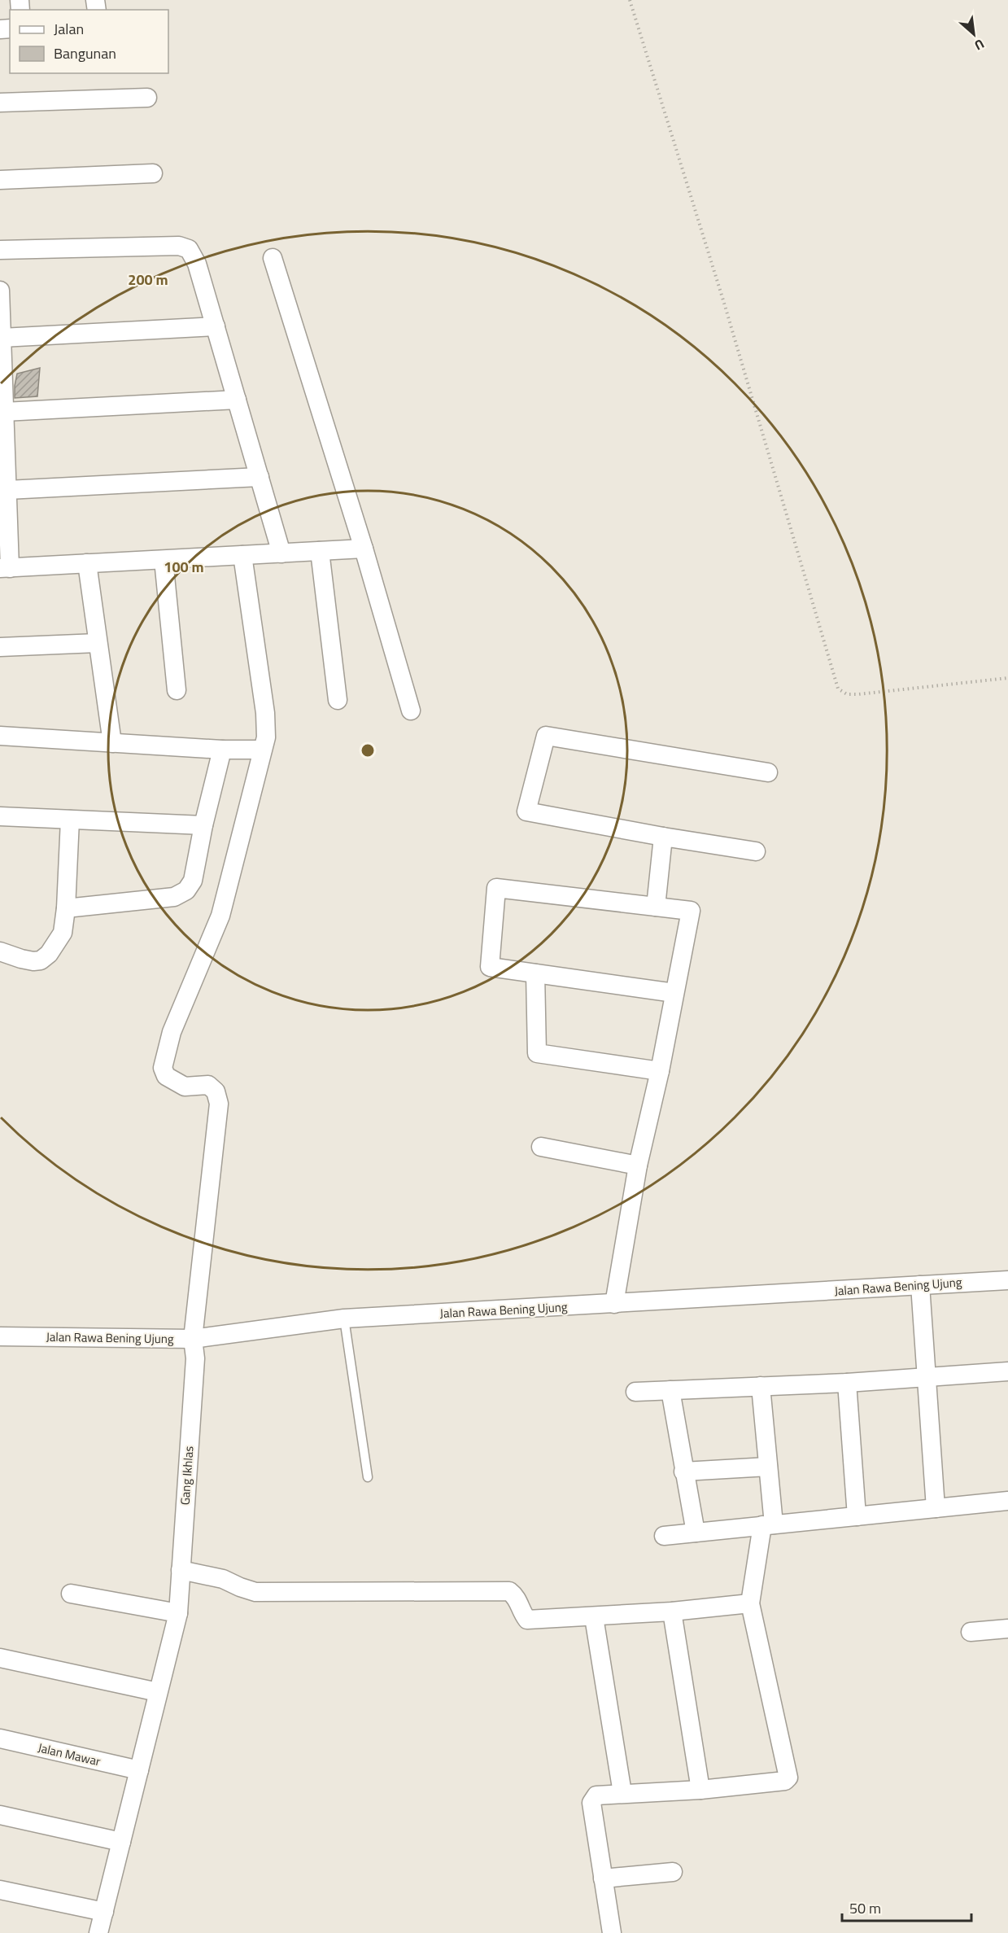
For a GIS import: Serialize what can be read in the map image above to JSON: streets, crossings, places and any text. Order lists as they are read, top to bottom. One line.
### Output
{"streets":{"street":["Jalan Rawa Bening Ujung","Gang Ikhlas","Jalan Mawar"]},"crossings":[["Jalan Rawa Bening Ujung","Gang Ikhlas"],["Gang Ikhlas","Jalan Mawar"]],"legend":["Jalan","Bangunan"],"scale_bar":"50 m","north":"bottom right","rings":["200 m","100 m"]}
